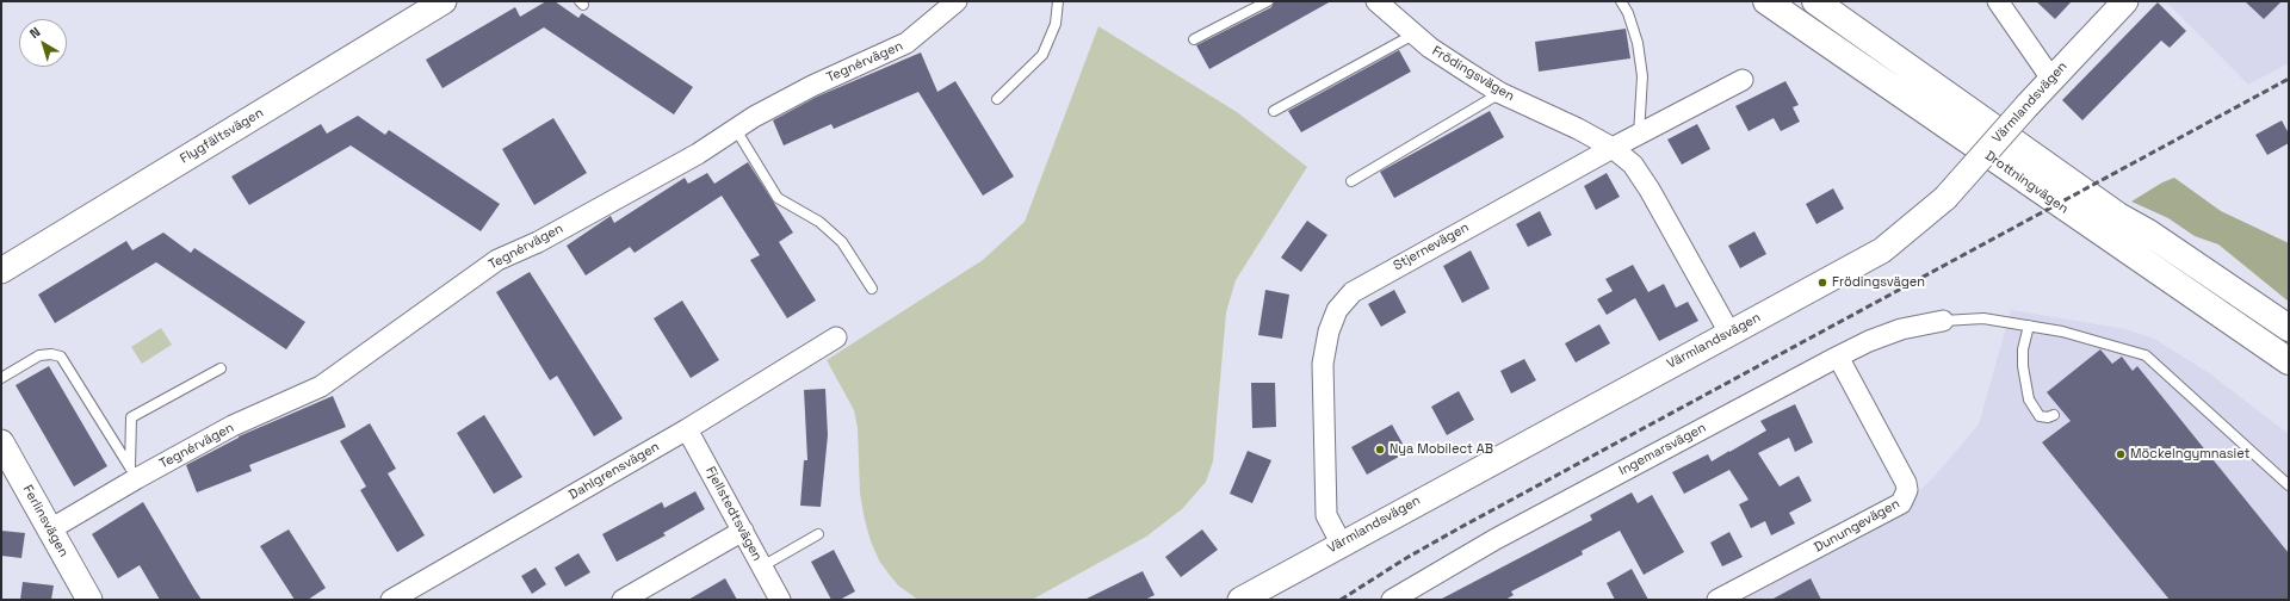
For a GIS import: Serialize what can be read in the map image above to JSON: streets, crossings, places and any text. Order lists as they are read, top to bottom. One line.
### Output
{"streets":{"main road":["Drottningvägen"],"street":["Tegnérvägen","Frödingsvägen","Värmlandsvägen","Flygfältsvägen","Stjernevägen","Ingemarsvägen","Dahlgrensvägen","Fjellstedtsvägen","Ferlinsvägen","Dunungevägen"]},"crossings":[["Tegnérvägen","Ferlinsvägen"],["Frödingsvägen","Värmlandsvägen"],["Frödingsvägen","Stjernevägen"],["Värmlandsvägen","Stjernevägen"],["Ingemarsvägen","Dunungevägen"],["Dahlgrensvägen","Fjellstedtsvägen"]],"places":["Frödingsvägen","Nya Mobilect AB","Möckelngymnasiet"],"north":"top left"}
